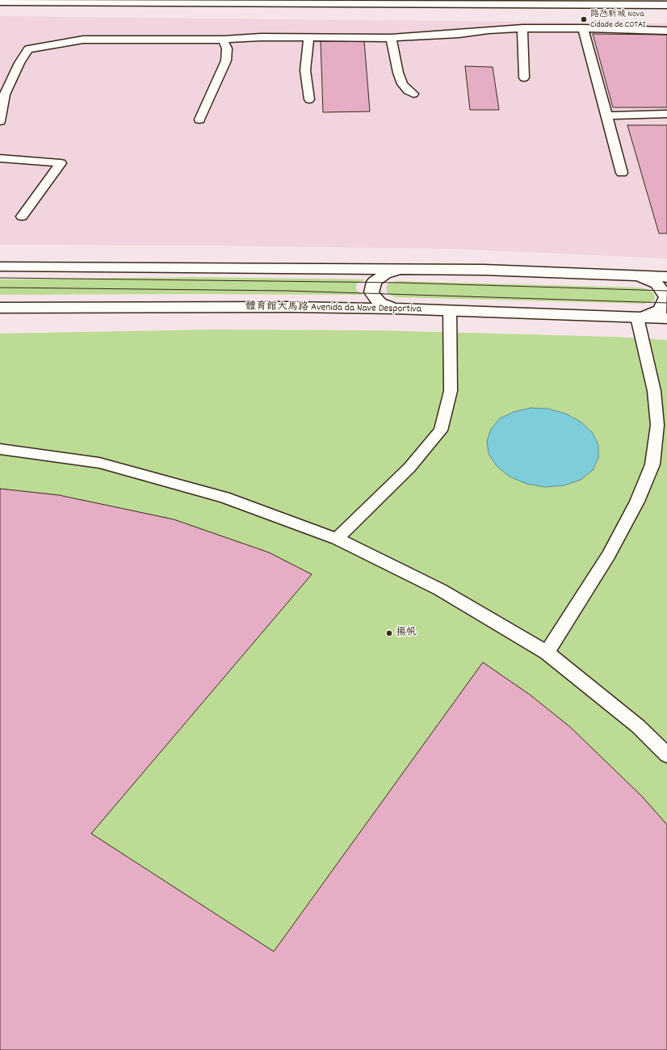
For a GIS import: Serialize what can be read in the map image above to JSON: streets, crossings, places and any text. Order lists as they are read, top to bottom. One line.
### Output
{"streets":{"main road":["體育館大馬路 Avenida da Nave Desportiva"]},"places":["路氹新城 Nova Cidade de COTAI","揚帆"]}
